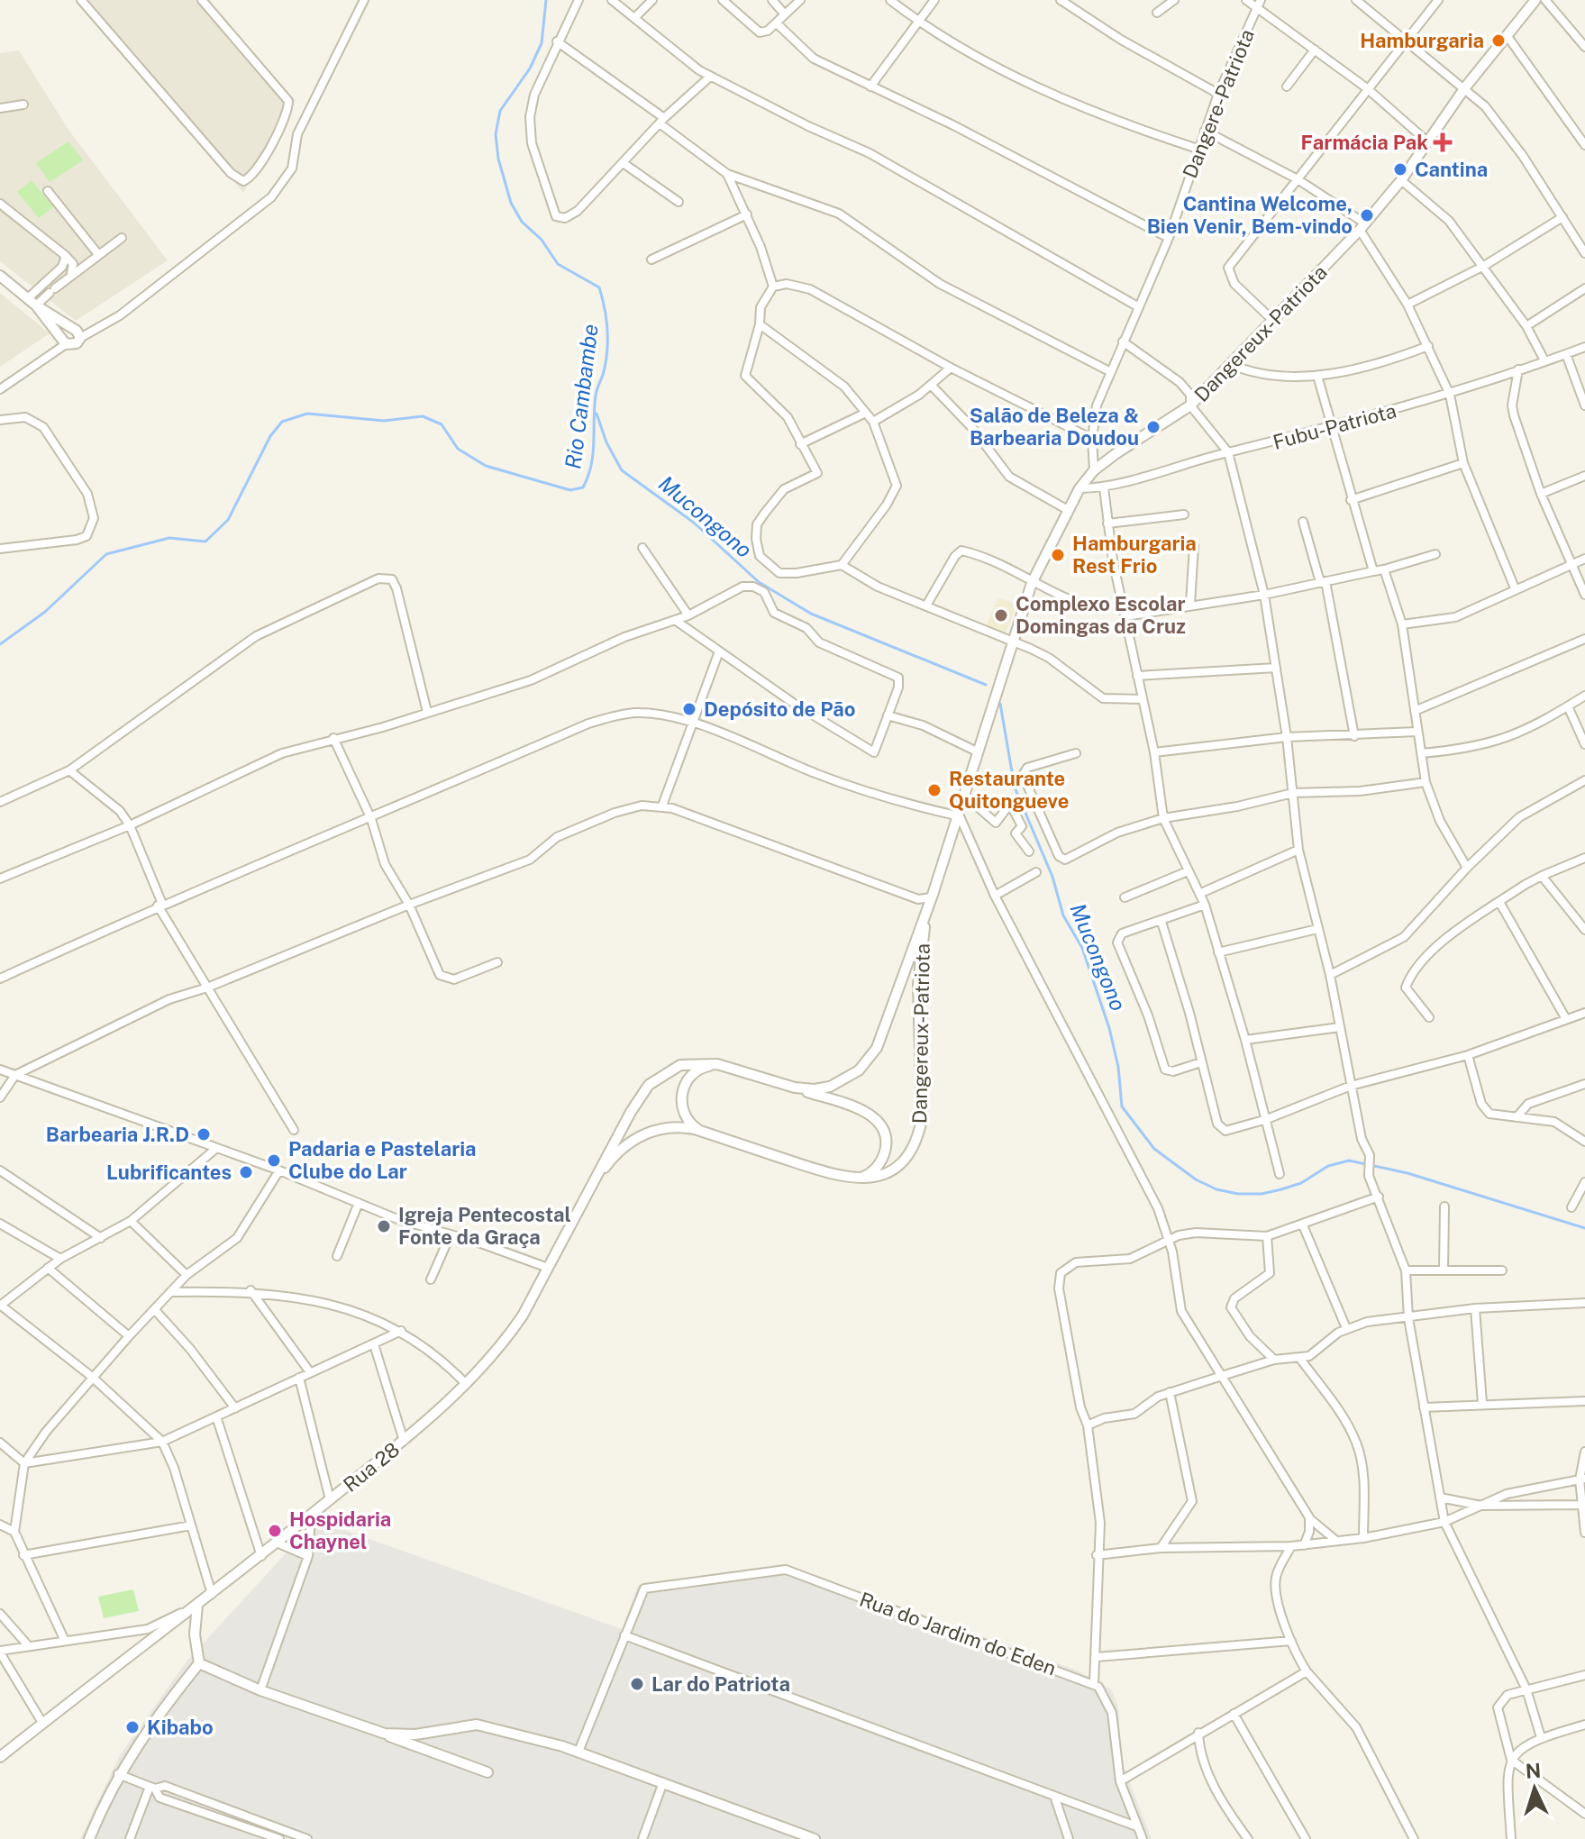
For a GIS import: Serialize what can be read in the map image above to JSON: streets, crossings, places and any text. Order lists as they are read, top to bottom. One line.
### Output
{"streets":{"street":["Dangere-Patriota","Dangereux-Patriota","Fubu-Patriota","Rua 28","Rua do Jardim do Eden"]},"crossings":[["Dangere-Patriota","Dangereux-Patriota"],["Dangereux-Patriota","Rua 28"]],"water":["Rio Cambambe","Mucongono"],"places":{"other":["Hamburgaria","Cantina","Cantina Welcome, Bien Venir, Bem-vindo","Salão de Beleza & Barbearia Doudou","Hamburgaria Rest Frio","Complexo Escolar Domingas da Cruz","Depósito de Pão","Restaurante Quitongueve","Barbearia J.R.D","Padaria e Pastelaria Clube do Lar","Lubrificantes","Igreja Pentecostal Fonte da Graça","Hospidaria Chaynel","Lar do Patriota","Kibabo"],"health":["Farmácia Pak"]},"north":"top"}
